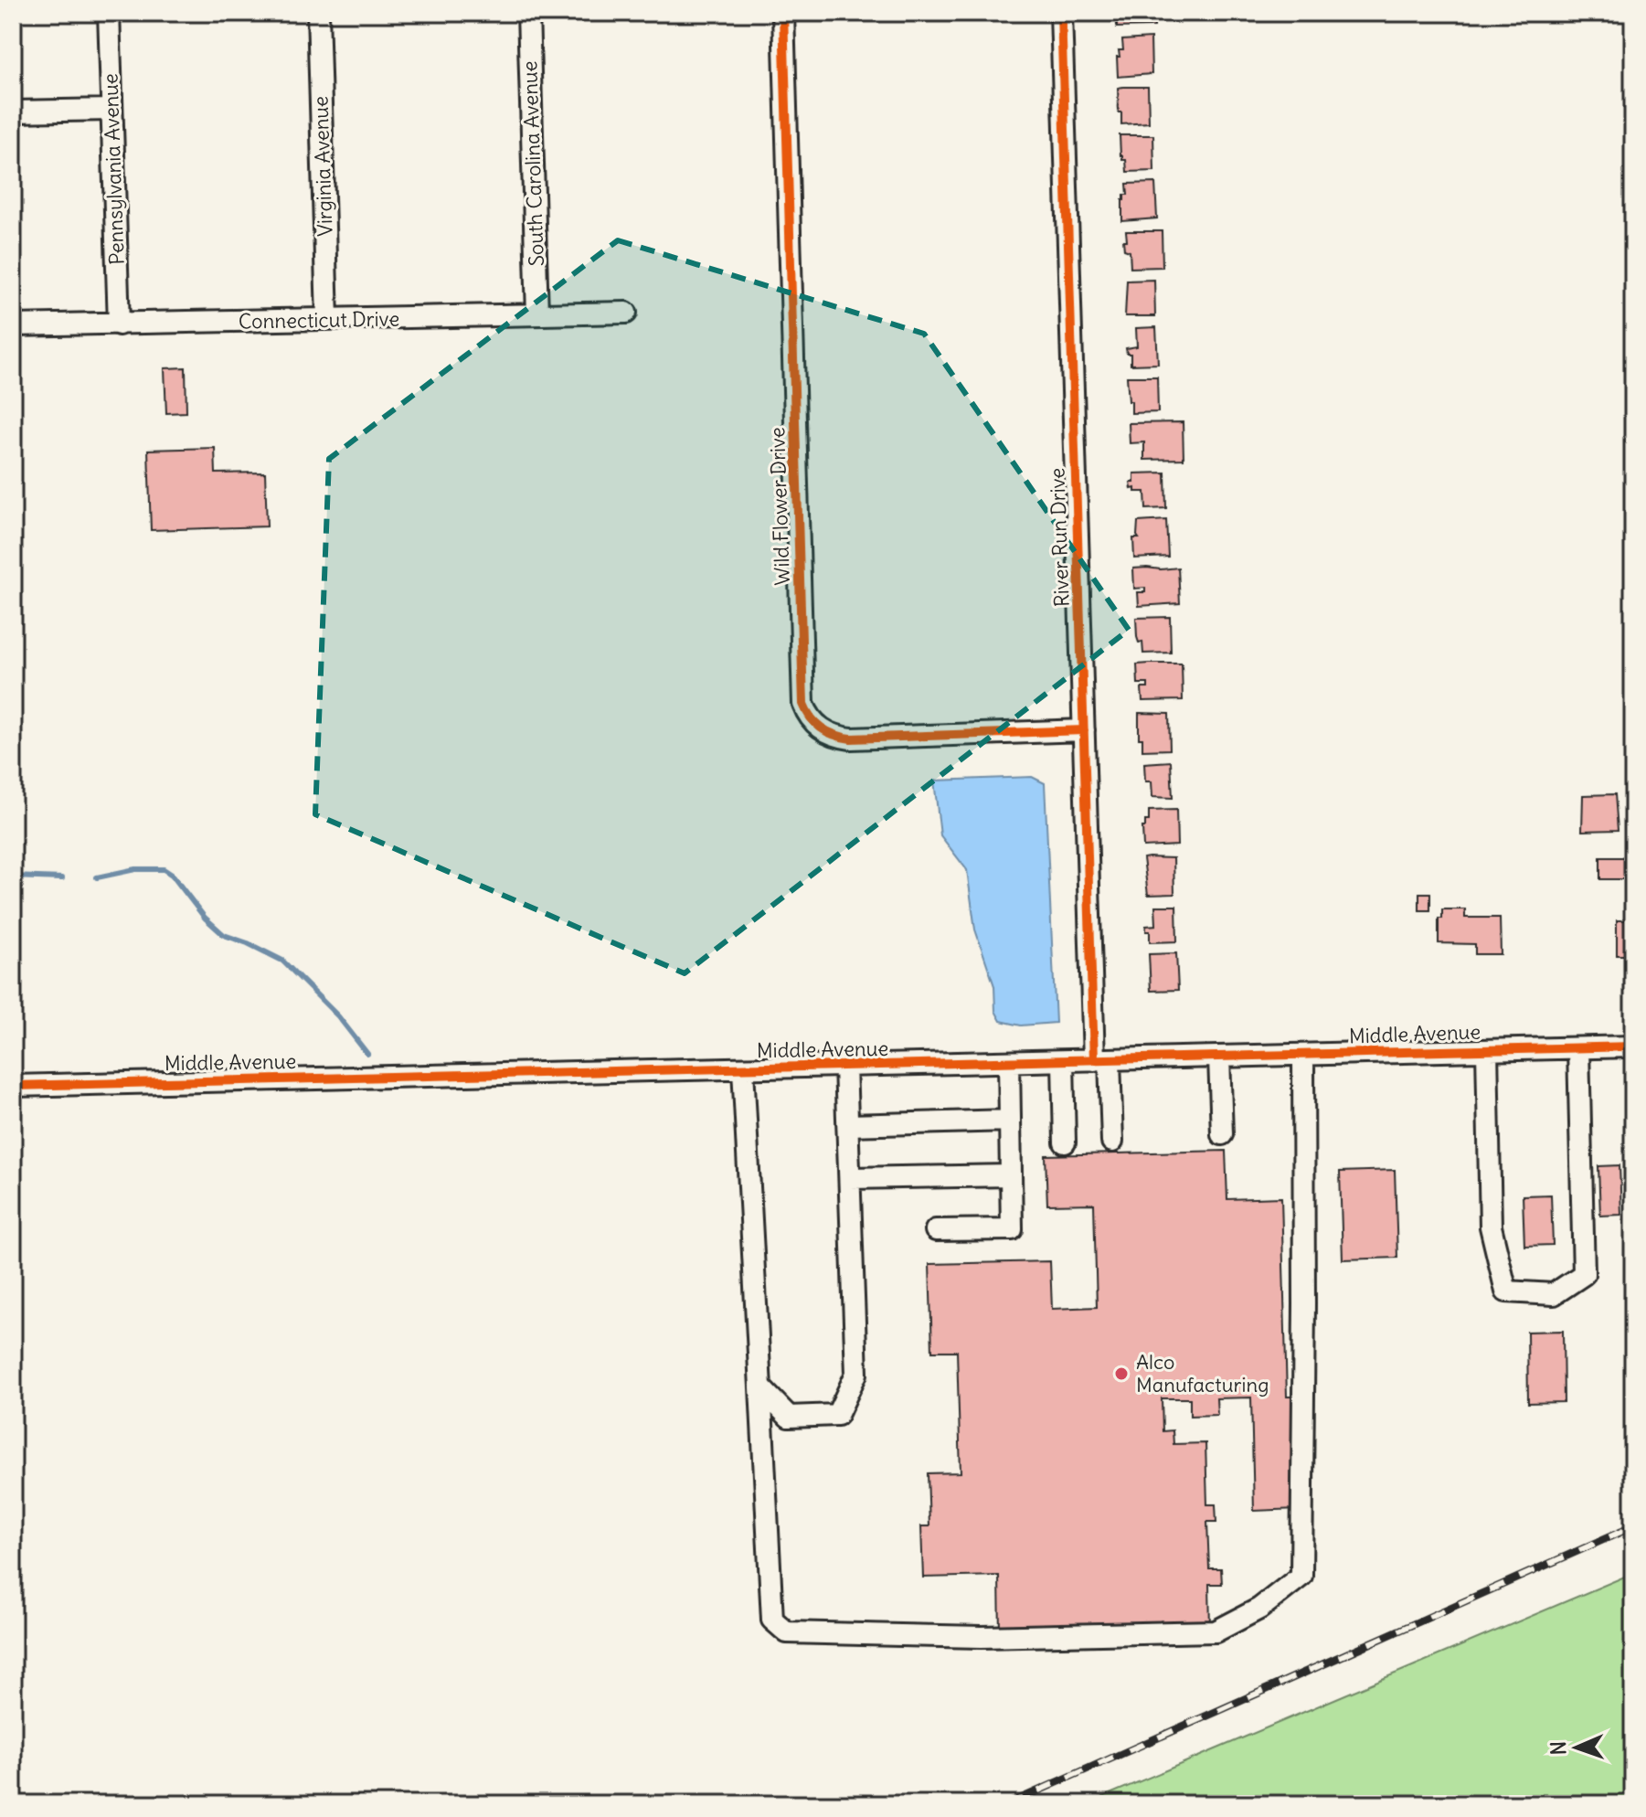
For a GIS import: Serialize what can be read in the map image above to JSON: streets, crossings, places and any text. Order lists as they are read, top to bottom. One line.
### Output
{"streets":{"street":["South Carolina Avenue","Virginia Avenue","Pennsylvania Avenue","Connecticut Drive","Wild Flower Drive","River Run Drive","Middle Avenue"]},"crossings":[["South Carolina Avenue","Connecticut Drive"],["Virginia Avenue","Connecticut Drive"],["Pennsylvania Avenue","Connecticut Drive"],["Wild Flower Drive","River Run Drive"],["River Run Drive","Middle Avenue"]],"places":["Alco Manufacturing"],"north":"left"}
